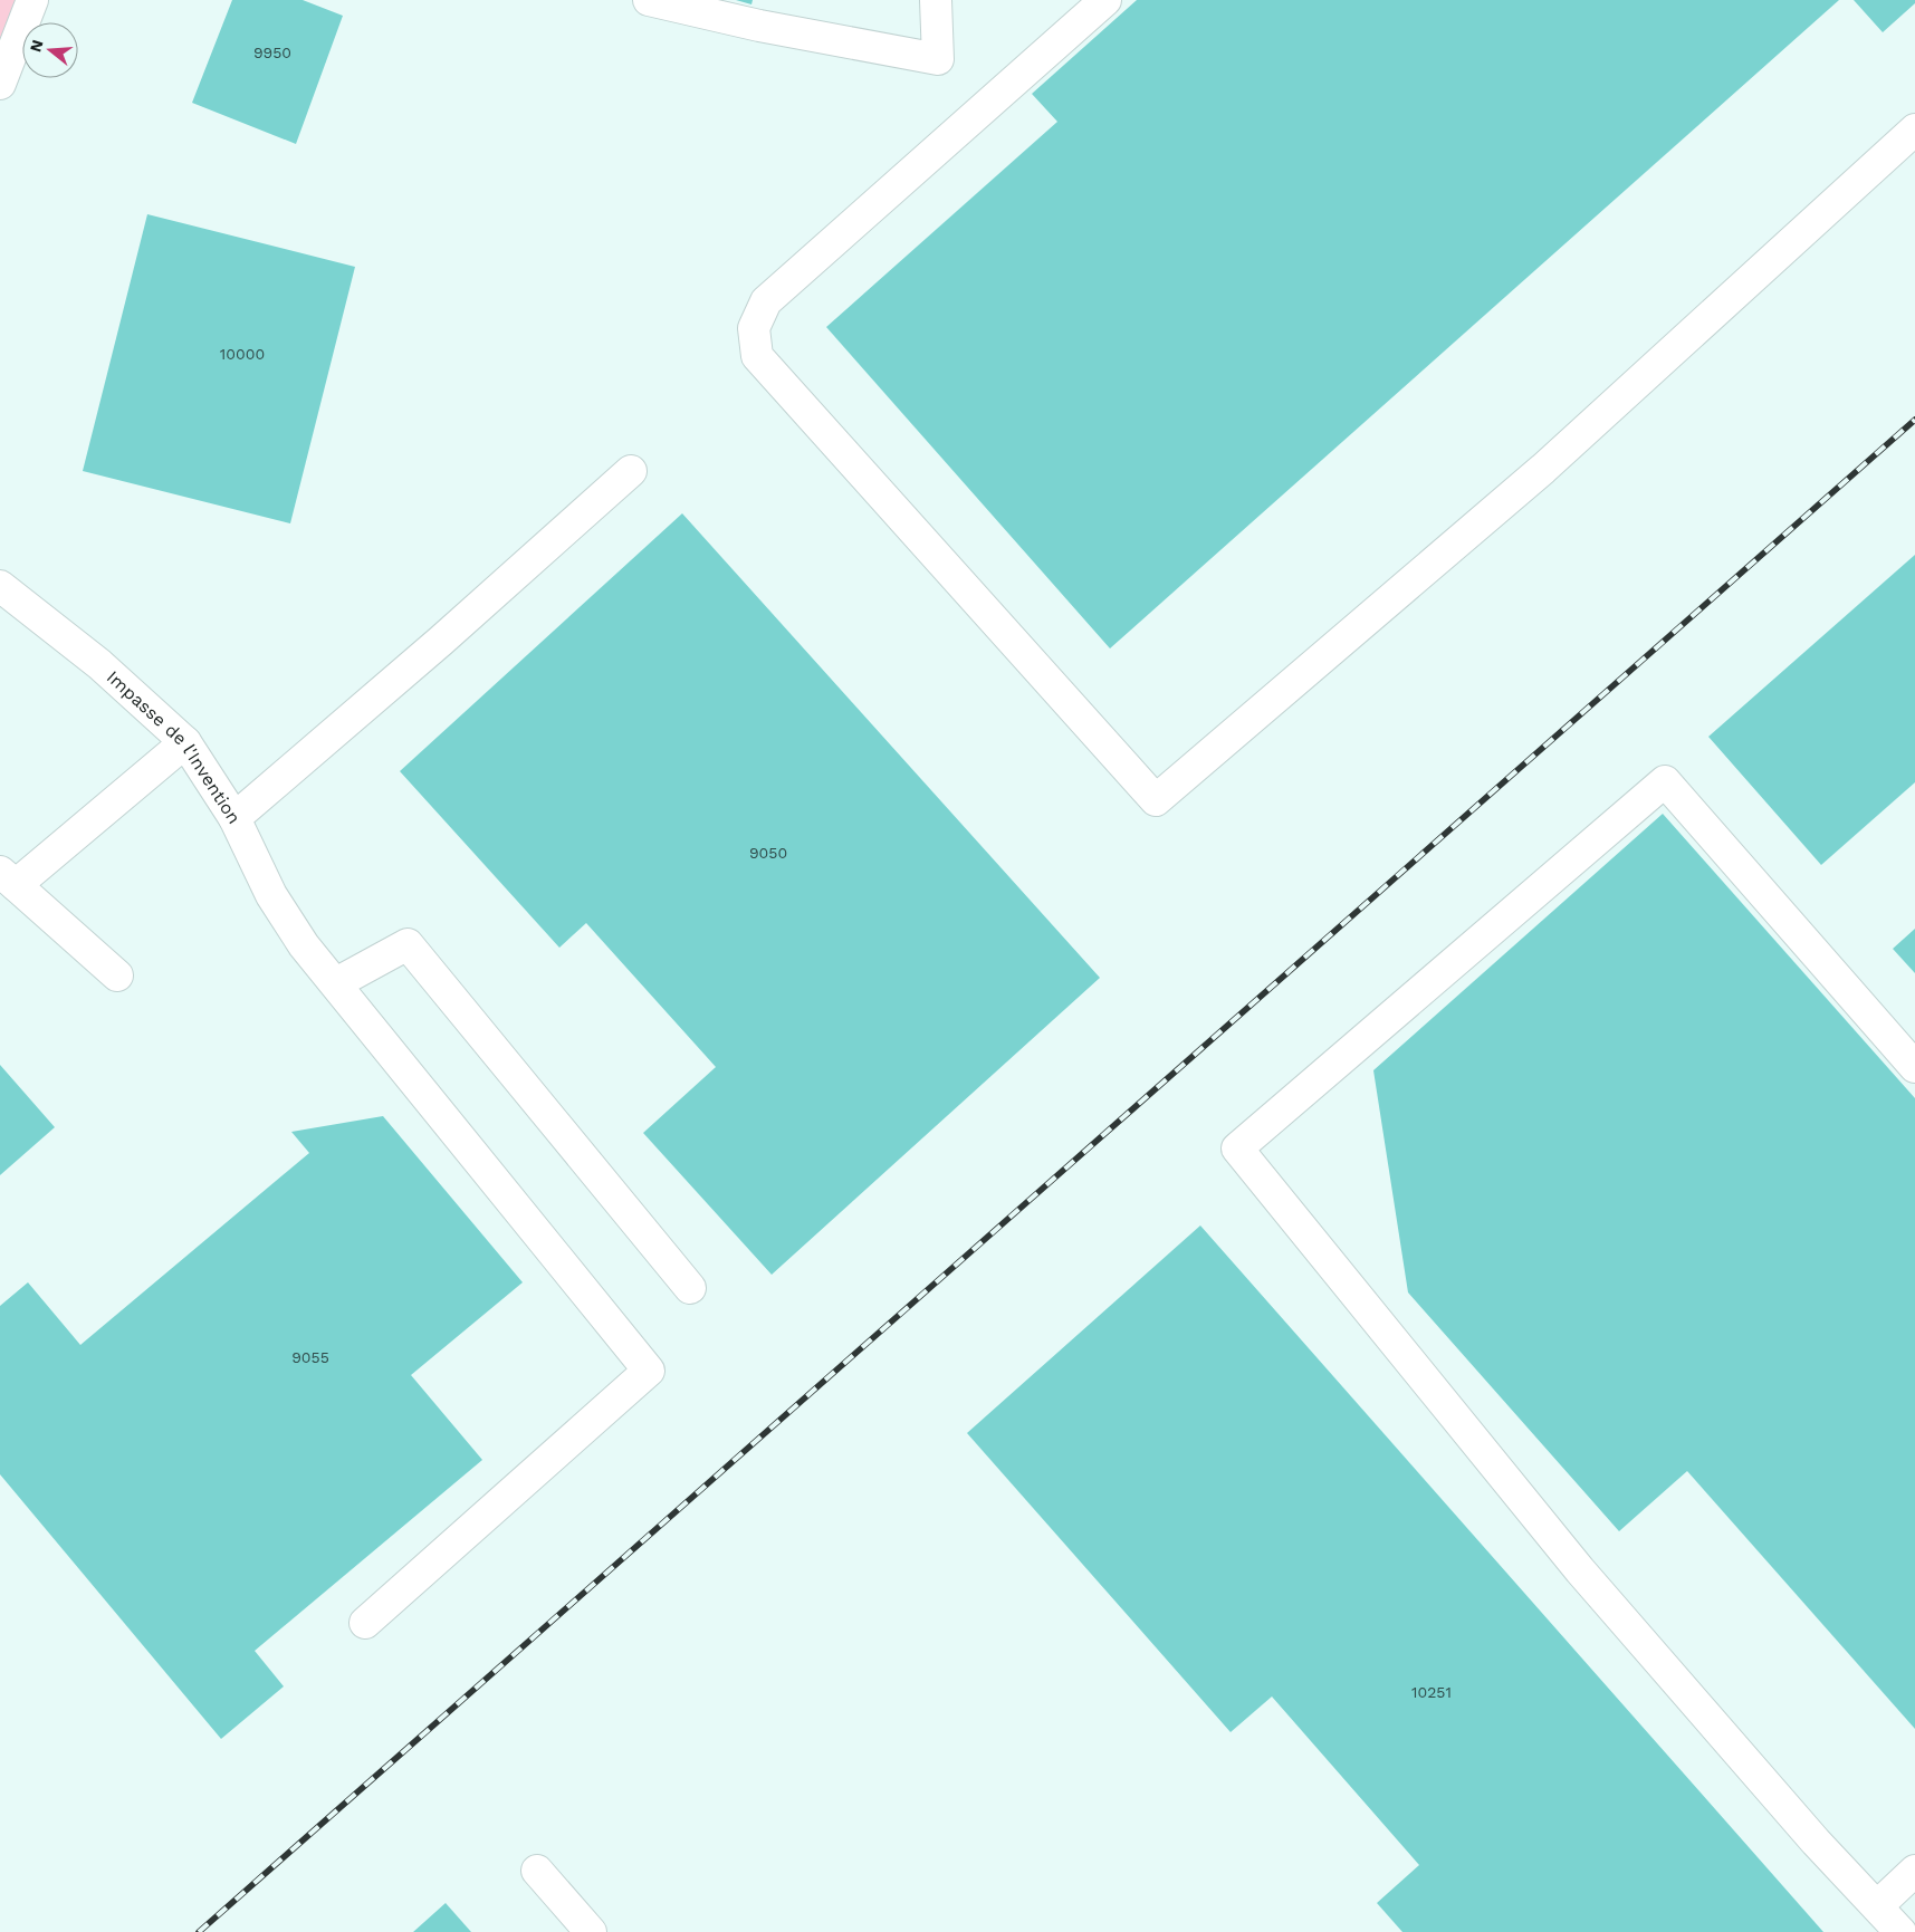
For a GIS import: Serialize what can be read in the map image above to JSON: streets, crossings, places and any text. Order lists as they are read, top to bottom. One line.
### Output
{"streets":{"street":["Impasse de l'Invention"]},"house_numbers":["9950","10000","9050","9055","10251"],"north":"left"}
